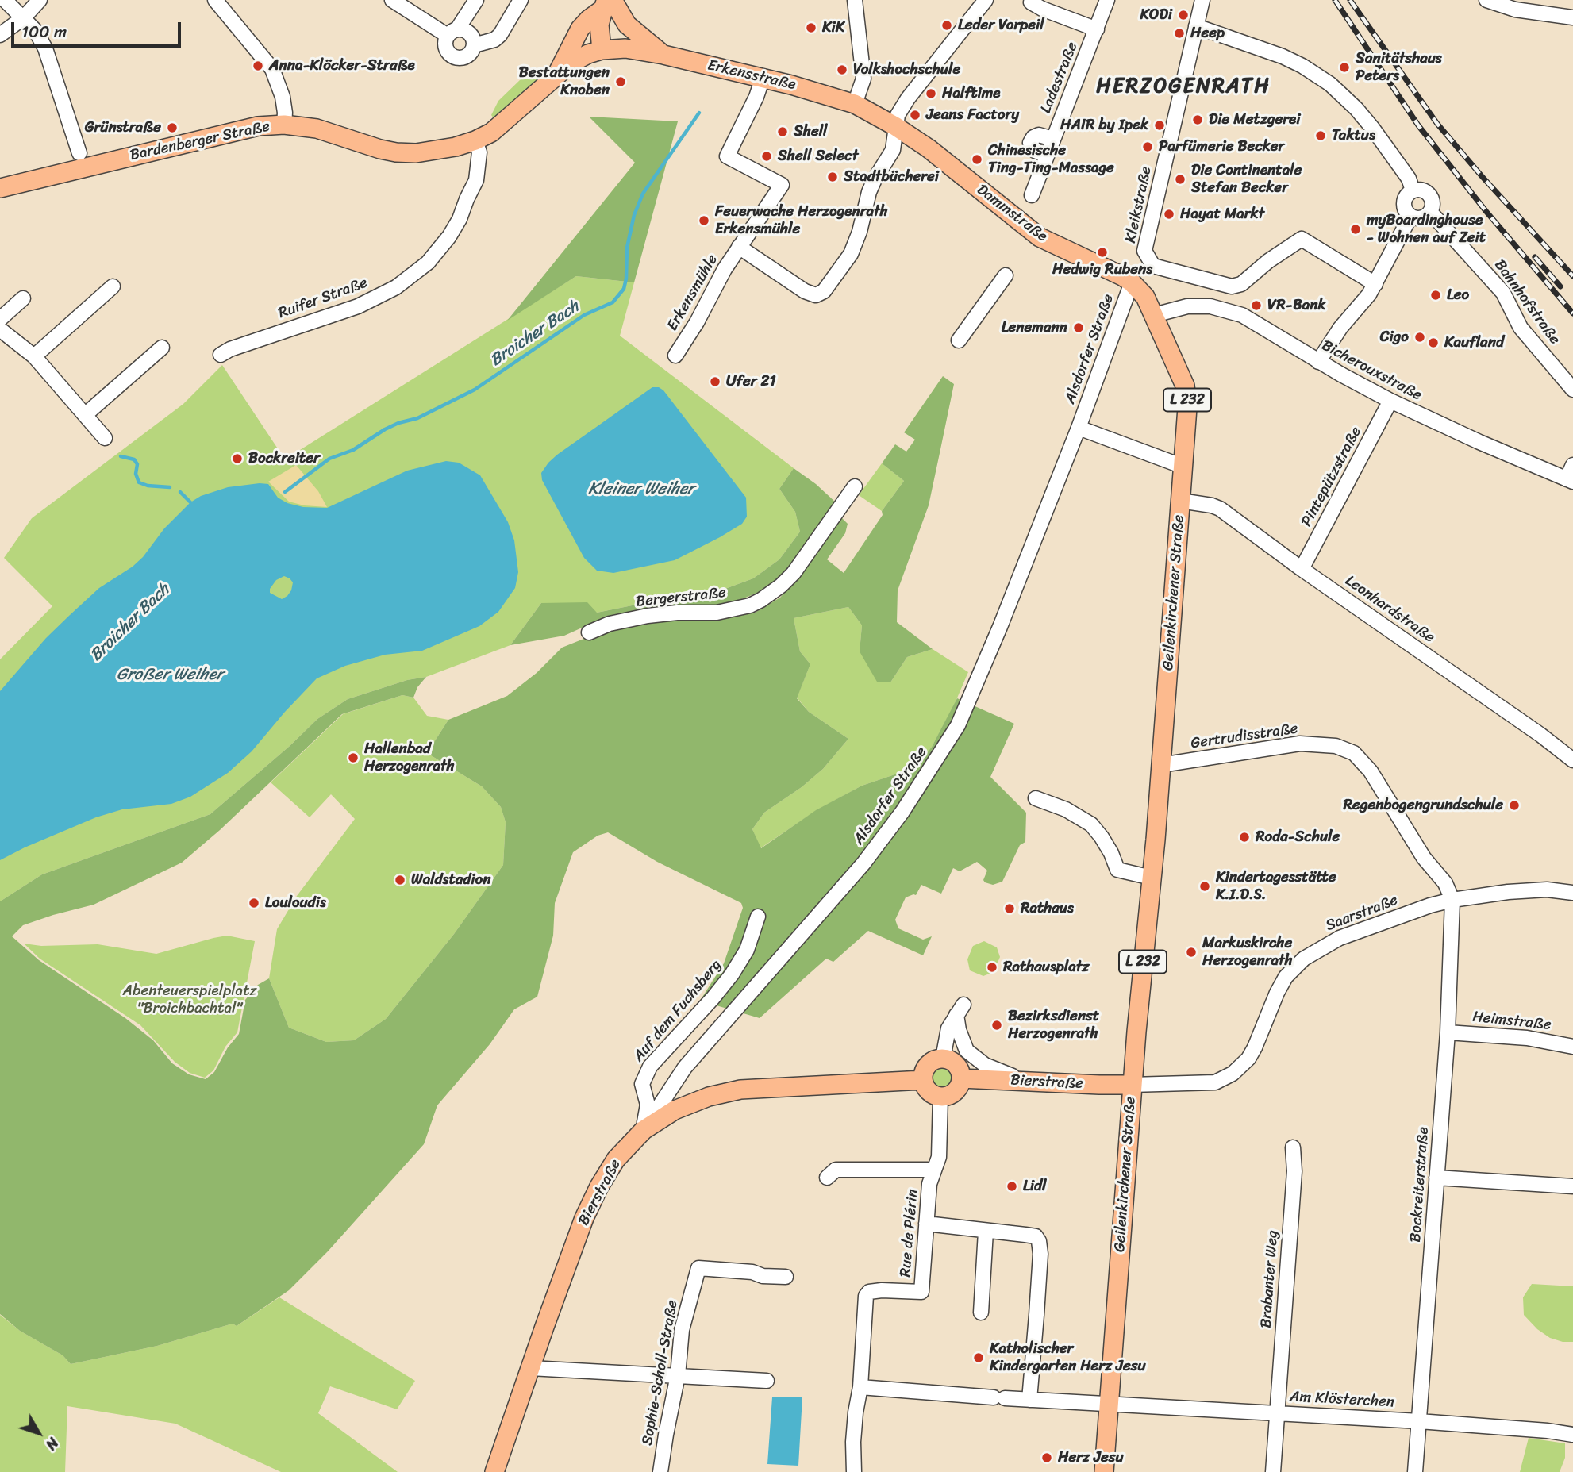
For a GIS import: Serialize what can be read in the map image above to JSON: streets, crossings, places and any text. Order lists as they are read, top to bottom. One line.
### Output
{"streets":{"main road":["Erkensstraße","Bardenberger Straße","Dammstraße","L 232","Geilenkirchener Straße","Bierstraße"],"street":["Ladestraße","Kleikstraße","Erkensmühle","Ruifer Straße","Bahnhofstraße","Alsdorfer Straße","Bicherouxstraße","Pintepützstraße","Bergerstraße","Leonhardstraße","Gertrudisstraße","Saarstraße","Auf dem Fuchsberg","Heimstraße","Bockreiterstraße","Rue de Plérin","Brabanter Weg","Sophie-Scholl-Straße","Am Klösterchen"]},"crossings":[["Erkensstraße","Bardenberger Straße"],["Erkensstraße","Dammstraße"],["Erkensstraße","Erkensmühle"],["Bardenberger Straße","Ruifer Straße"],["Dammstraße","Erkensmühle"],["Dammstraße","Alsdorfer Straße"],["Dammstraße","Bicherouxstraße"],["Dammstraße","Geilenkirchener Straße"],["Alsdorfer Straße","Geilenkirchener Straße"],["Alsdorfer Straße","Auf dem Fuchsberg"],["Alsdorfer Straße","Bierstraße"],["Bicherouxstraße","Pintepützstraße"],["Bicherouxstraße","Geilenkirchener Straße"],["Pintepützstraße","Leonhardstraße"],["Geilenkirchener Straße","Leonhardstraße"],["Geilenkirchener Straße","Gertrudisstraße"],["Geilenkirchener Straße","Saarstraße"],["Geilenkirchener Straße","Bierstraße"],["Geilenkirchener Straße","Am Klösterchen"],["Gertrudisstraße","Saarstraße"],["Gertrudisstraße","Bockreiterstraße"],["Saarstraße","Bierstraße"],["Saarstraße","Bockreiterstraße"],["Auf dem Fuchsberg","Bierstraße"],["Heimstraße","Bockreiterstraße"],["Bierstraße","Rue de Plérin"],["Bockreiterstraße","Am Klösterchen"],["Rue de Plérin","Am Klösterchen"],["Brabanter Weg","Am Klösterchen"]],"districts":["HERZOGENRATH"],"water":["Broicher Bach","Kleiner Weiher","Großer Weiher"],"parks":["Abenteuerspielplatz \"Broichbachtal\""],"places":["KODi","Leder Vorpeil","KiK","Heep","Anna-Klöcker-Straße","Sanitätshaus Peters","Volkshochschule","Bestattungen Knoben","Halftime","Jeans Factory","Die Metzgerei","HAIR by Ipek","Grünstraße","Shell","Taktus","Parfümerie Becker","Shell Select","Chinesische Ting-Ting-Massage","Stadtbücherei","Die Continentale Stefan Becker","Hayat Markt","Feuerwache Herzogenrath Erkensmühle","myBoardinghouse - Wohnen auf Zeit","Hedwig Rubens","Leo","VR-Bank","Lenemann","Cigo","Kaufland","Ufer 21","Bockreiter","Hallenbad Herzogenrath","Regenbogengrundschule","Roda-Schule","Waldstadion","Kindertagesstätte K.I.D.S.","Louloudis","Rathaus","Markuskirche Herzogenrath","Rathausplatz","Bezirksdienst Herzogenrath","Lidl","Katholischer Kindergarten Herz Jesu","Herz Jesu"],"scale_bar":"100 m","north":"bottom right"}
